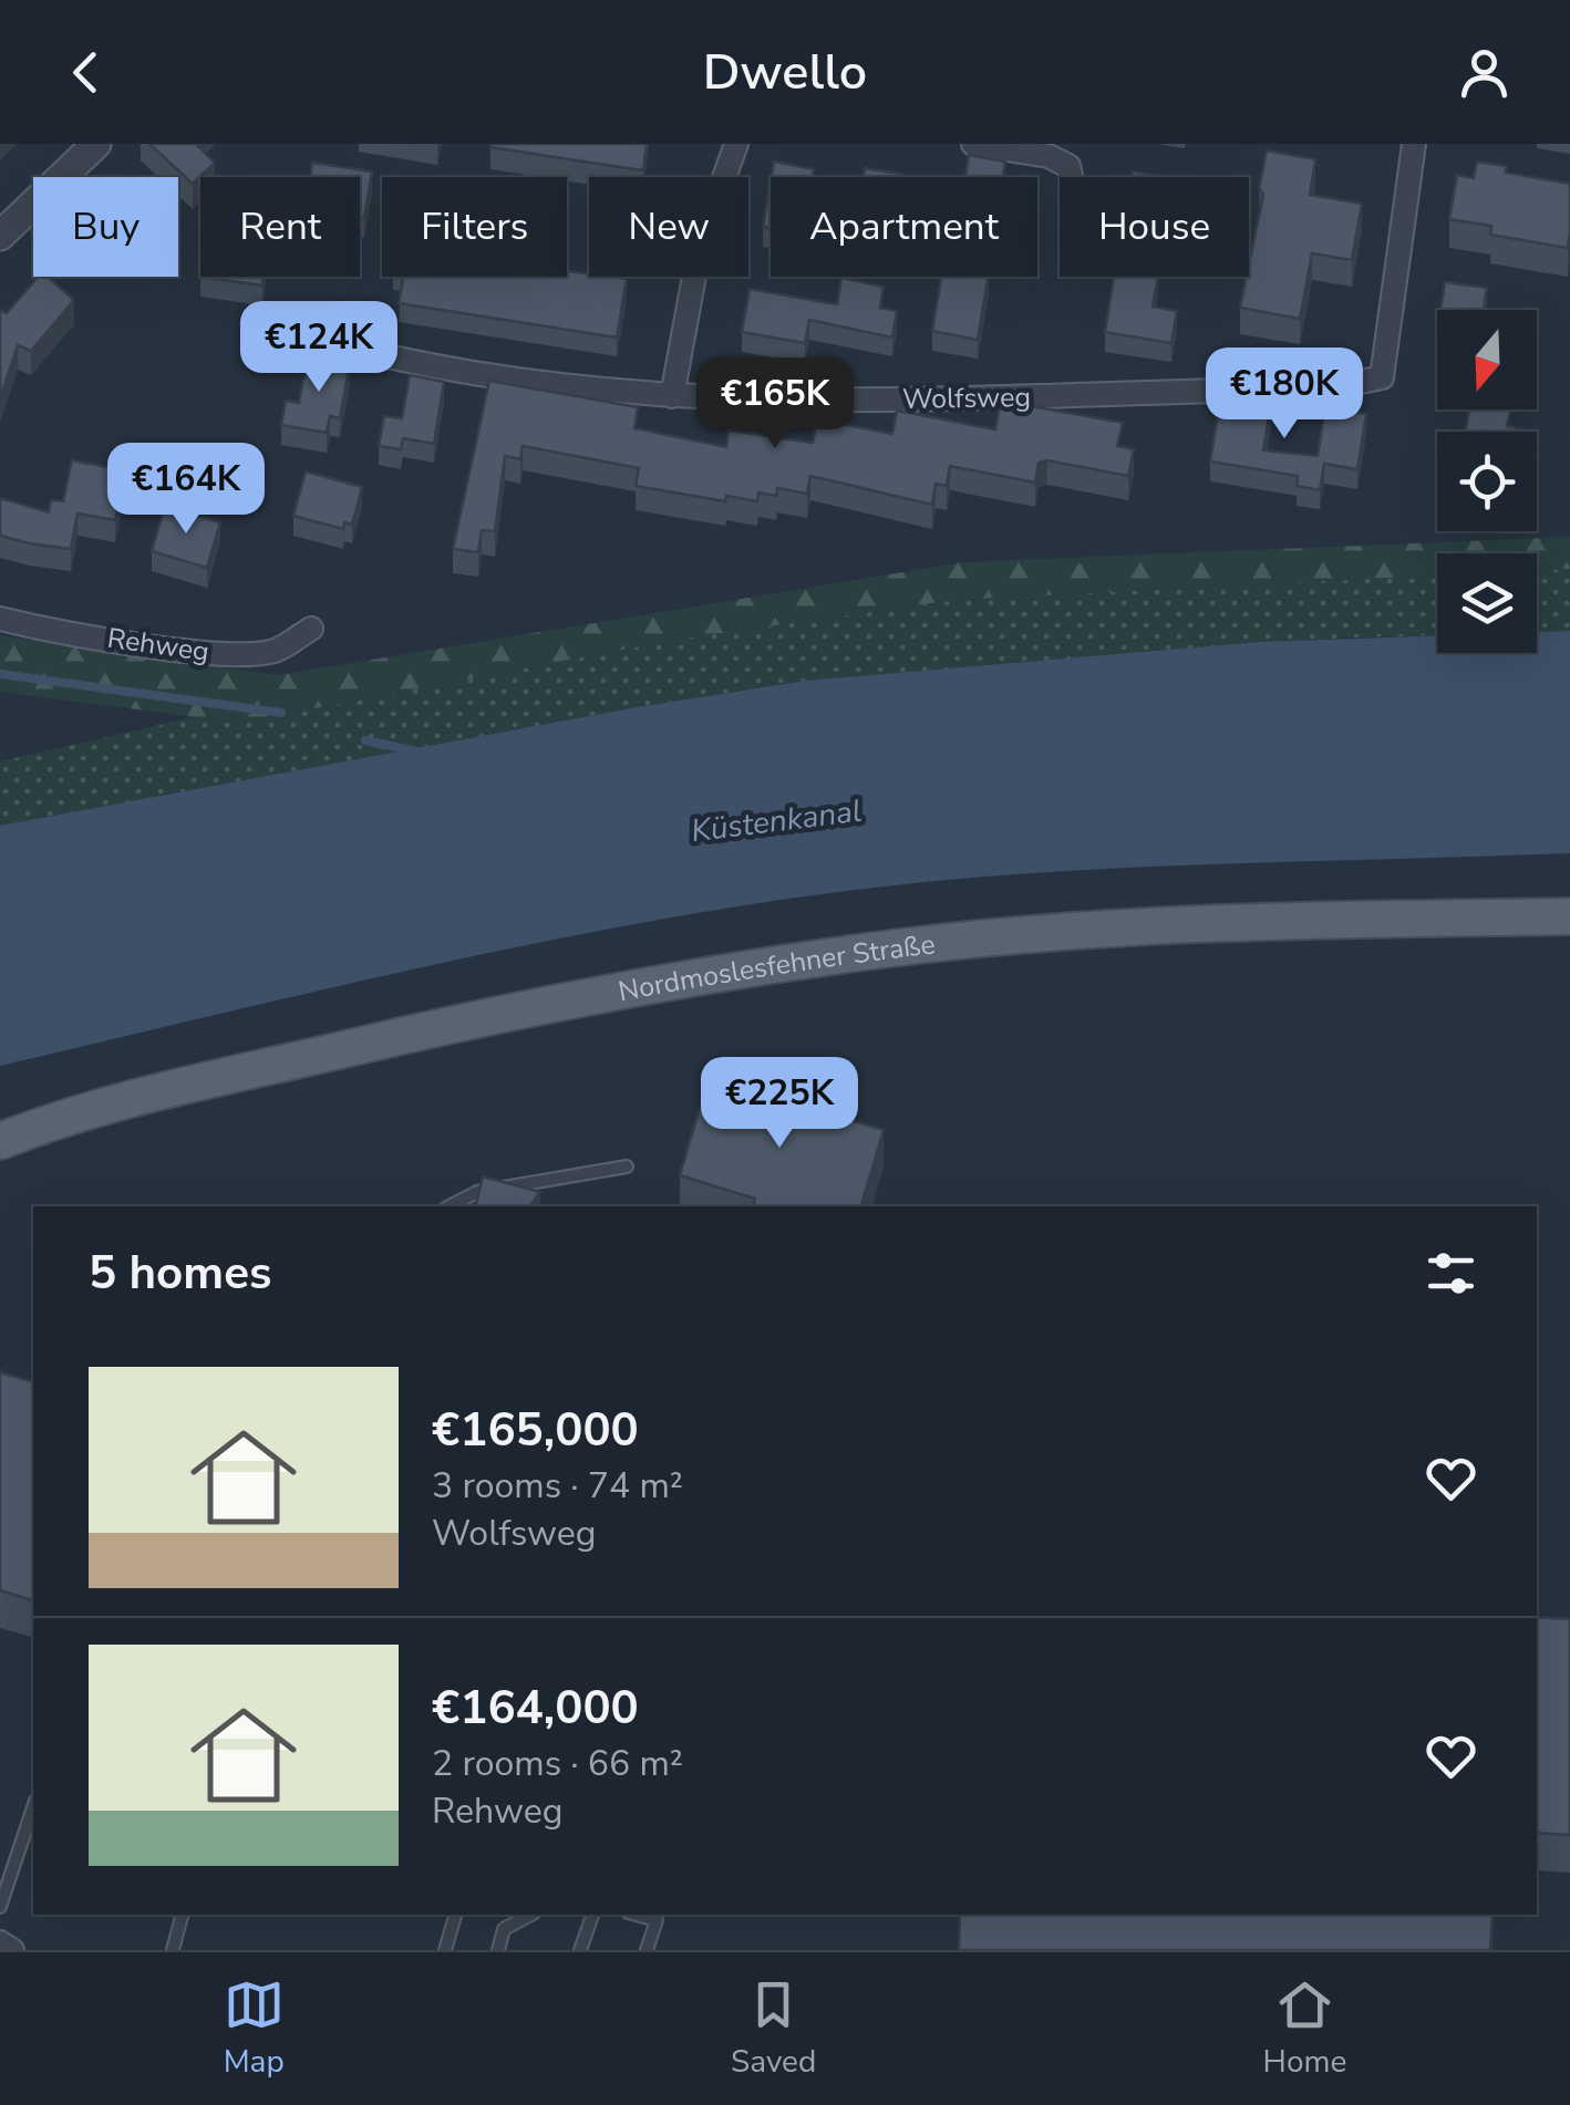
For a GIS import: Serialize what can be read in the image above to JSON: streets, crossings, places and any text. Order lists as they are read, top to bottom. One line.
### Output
{"streets":{"main road":["Nordmoslesfehner Straße"],"street":["Wolfsweg","Rehweg"]},"water":["Küstenkanal"],"north":"bottom","page":{"header":"Dwello","chip":["Buy","Rent","Filters","New","Apartment","House"],"price":["€124K","€180K","€165K","€164K","€225K"],"heading":"5 homes","list":[{"name":"€165,000","note":"3 rooms · 74 m² · Wolfsweg"},{"name":"€164,000","note":"2 rooms · 66 m² · Rehweg"}],"tabs":["Map","Saved","Home"]}}
